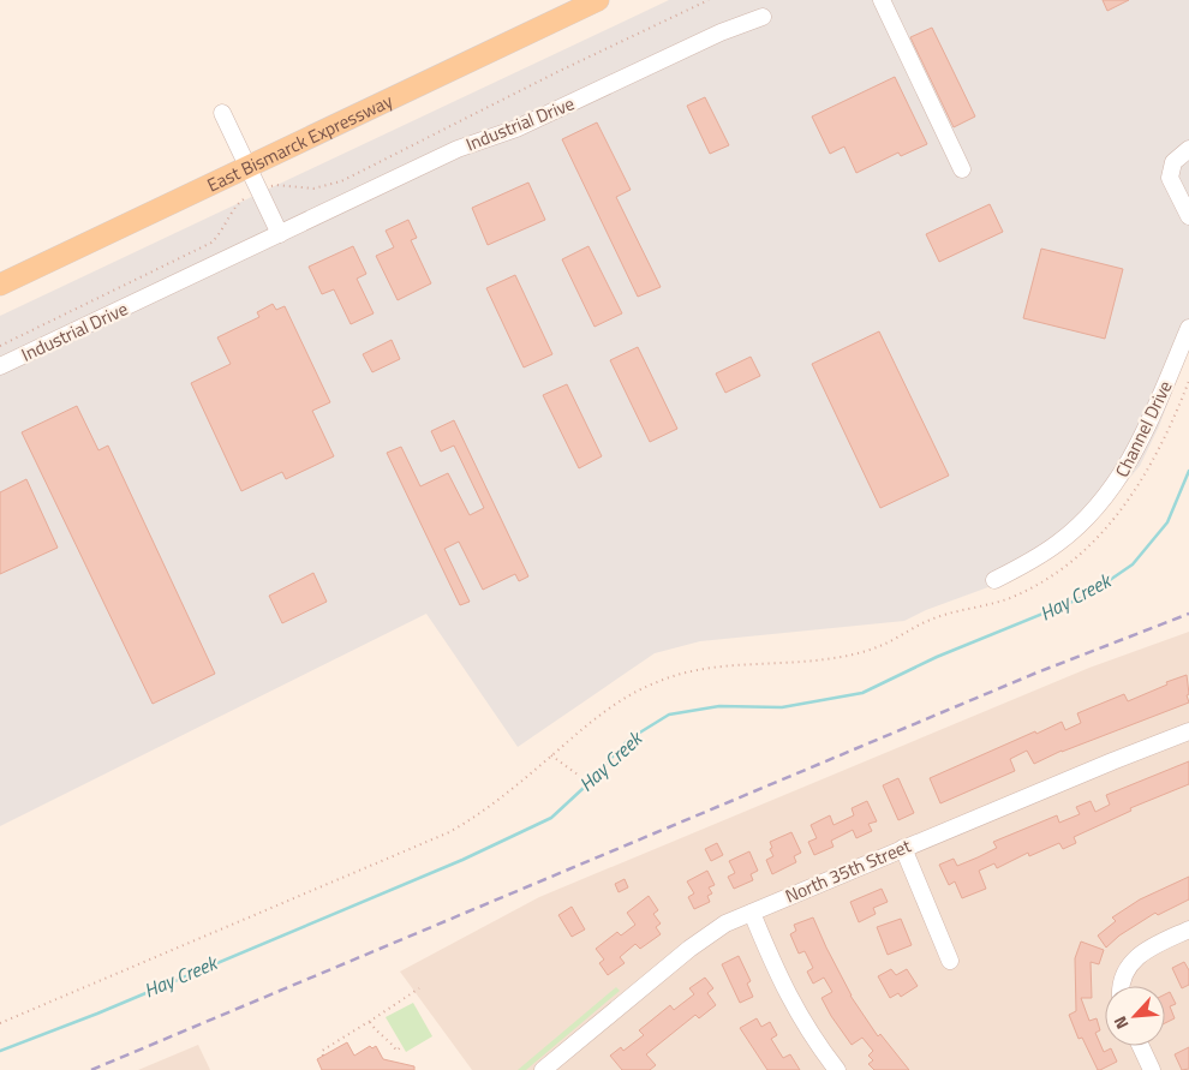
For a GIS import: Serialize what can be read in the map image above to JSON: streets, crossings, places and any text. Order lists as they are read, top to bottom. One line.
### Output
{"streets":{"main road":["East Bismarck Expressway"],"street":["Industrial Drive","Channel Drive","North 35th Street"]},"water":["Hay Creek"],"north":"bottom left"}
